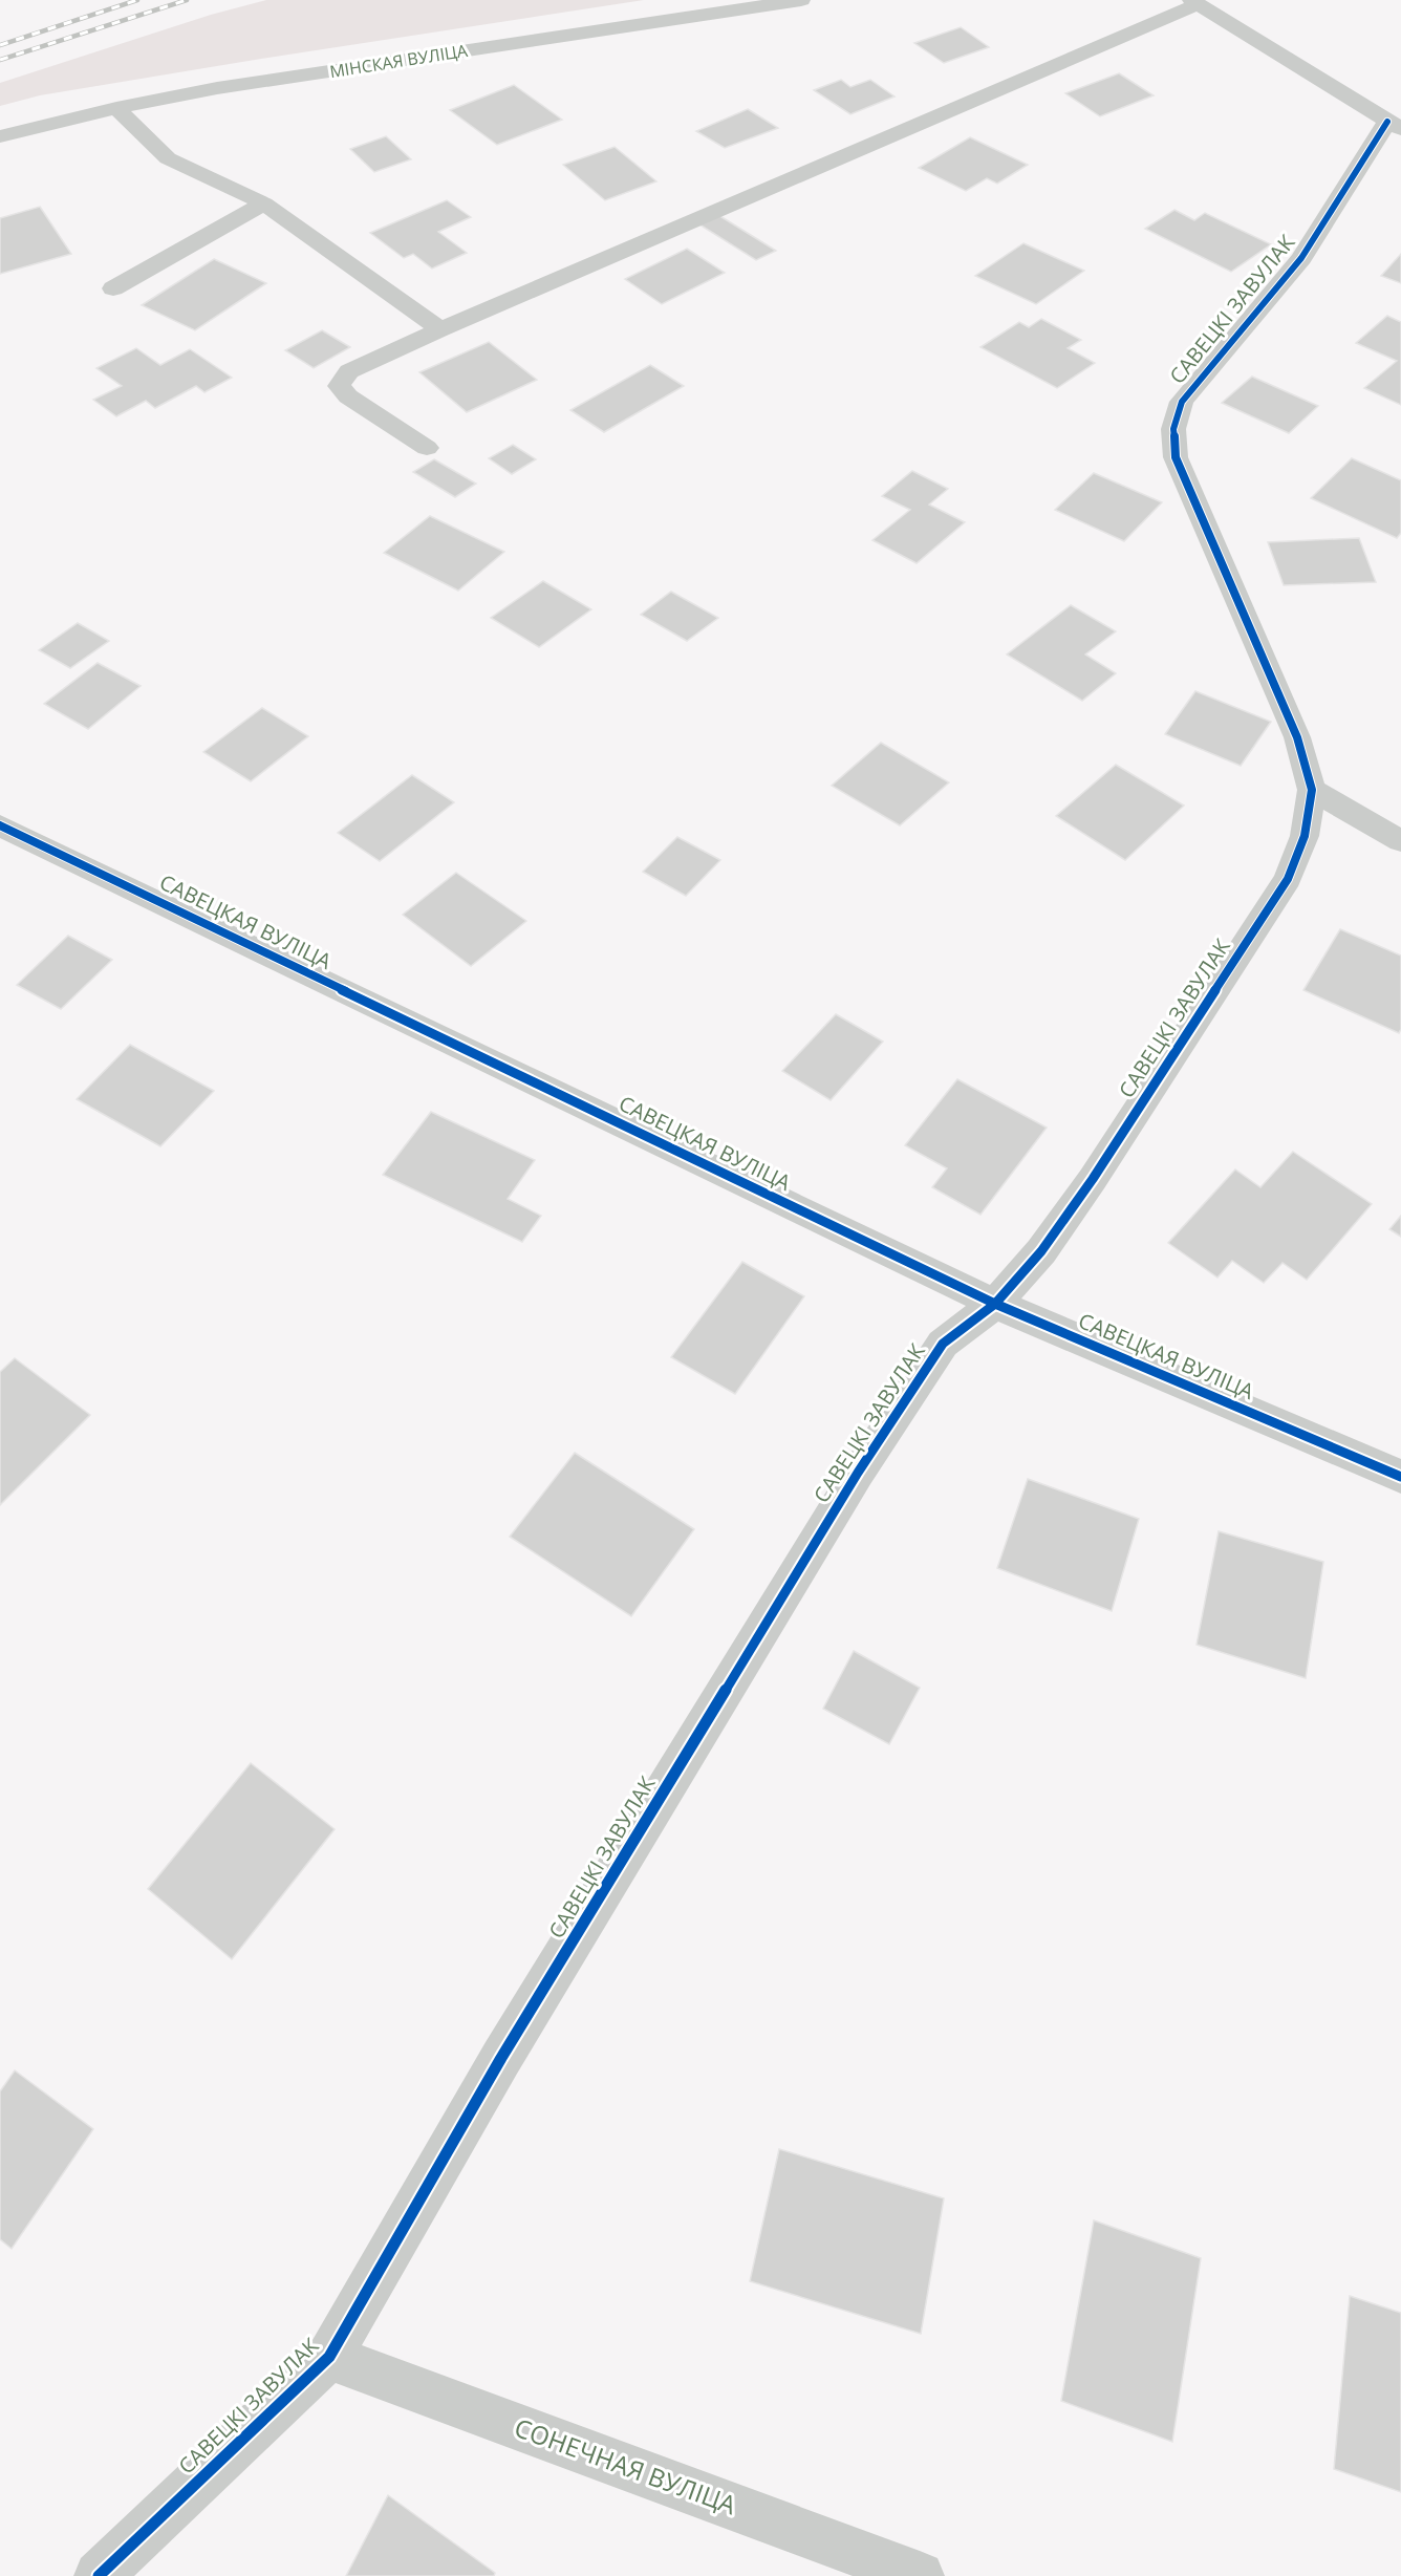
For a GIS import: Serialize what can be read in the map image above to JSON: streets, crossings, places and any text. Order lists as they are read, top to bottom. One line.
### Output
{"streets":{"street":["МІНСКАЯ ВУЛІЦА","САВЕЦКІ ЗАВУЛАК","САВЕЦКАЯ ВУЛІЦА","СОНЕЧНАЯ ВУЛІЦА"]},"crossings":[["САВЕЦКІ ЗАВУЛАК","САВЕЦКАЯ ВУЛІЦА"],["САВЕЦКІ ЗАВУЛАК","СОНЕЧНАЯ ВУЛІЦА"]]}
